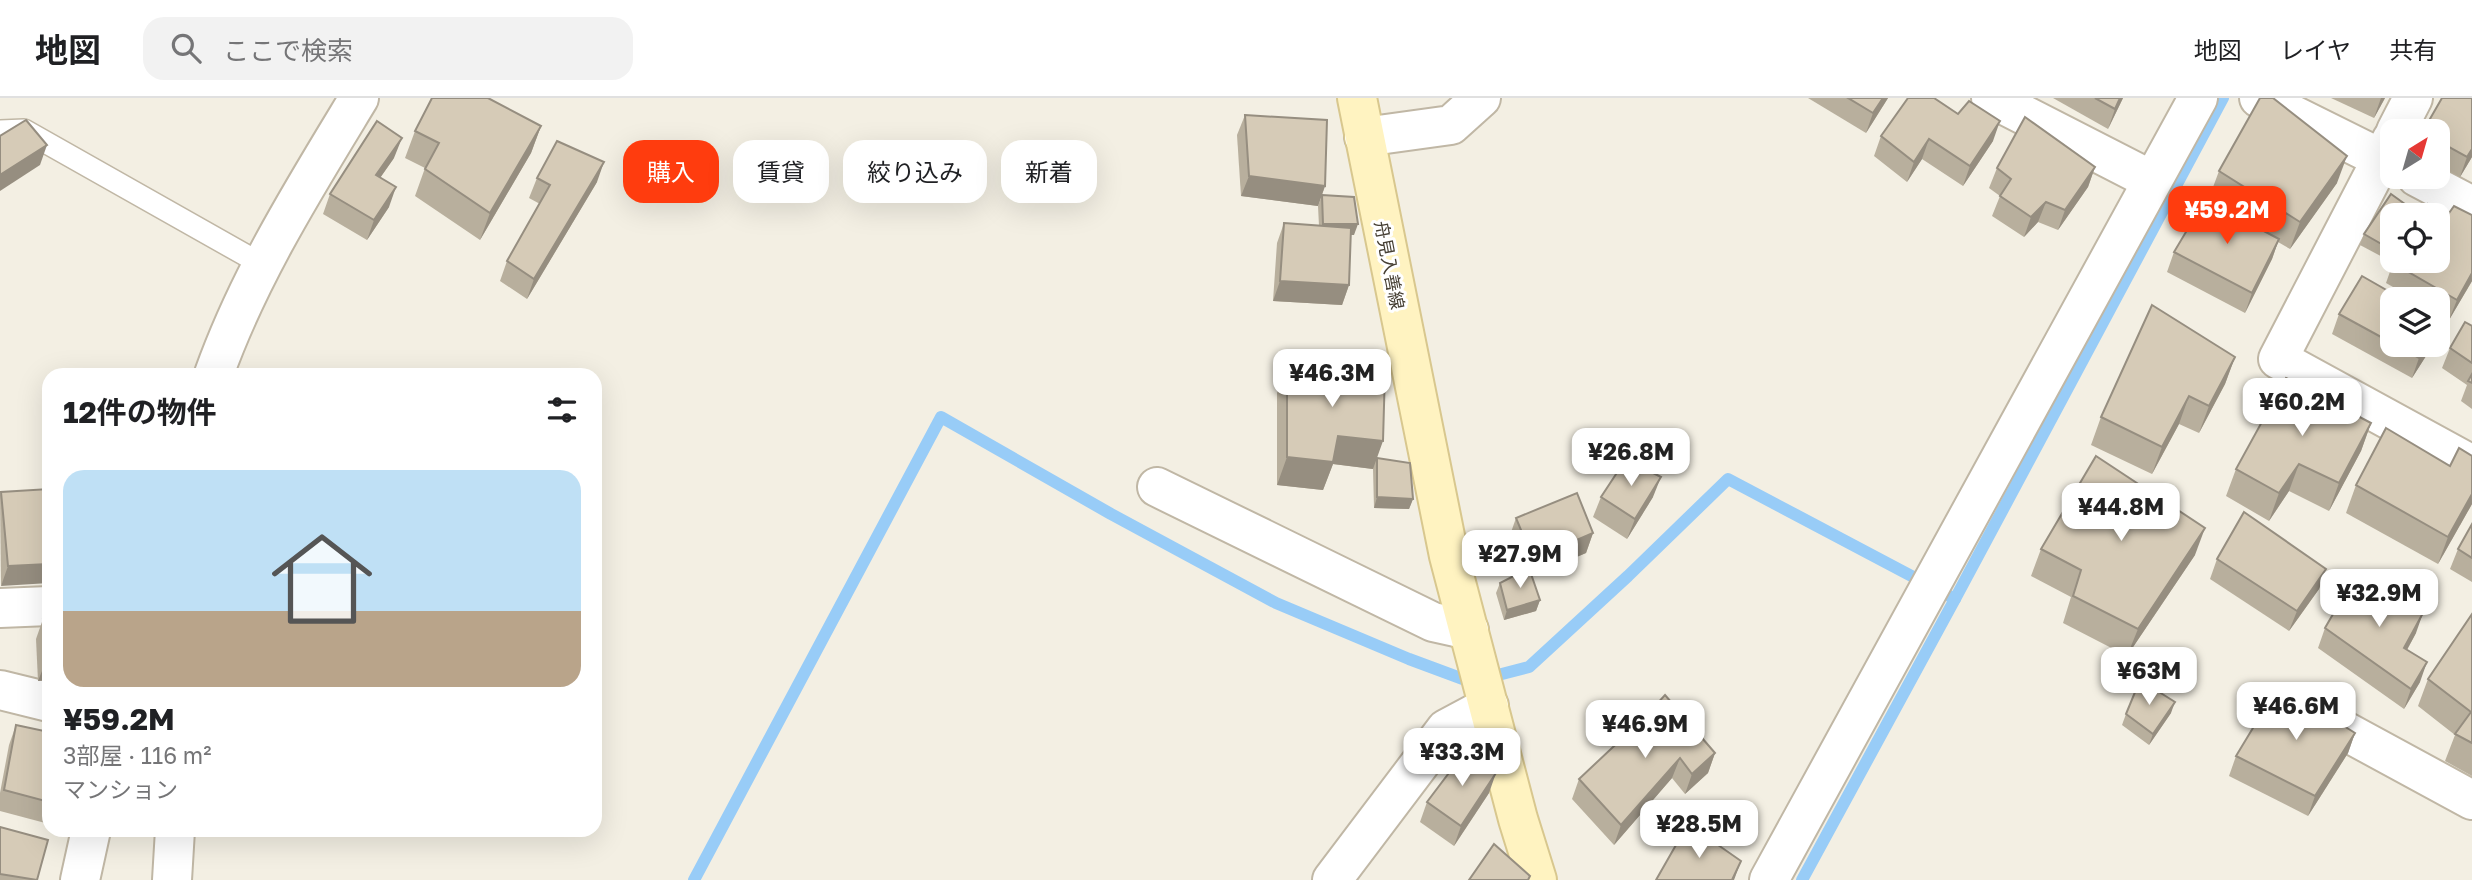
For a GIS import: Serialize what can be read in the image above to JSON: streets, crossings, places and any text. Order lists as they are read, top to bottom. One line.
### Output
{"streets":{"main road":["舟見入善線"]},"north":"top right","page":{"header":"地図","search":"ここで検索","nav":["地図","レイヤ","共有"],"chip":["購入","賃貸","絞り込み","新着"],"price":["¥59.2M","¥46.3M","¥60.2M","¥26.8M","¥44.8M","¥27.9M","¥32.9M","¥63M","¥46.6M","¥46.9M","¥33.3M","¥28.5M"],"heading":"12件の物件","list":[{"name":"¥59.2M","note":"3部屋 · 116 m² · マンション"}]}}
